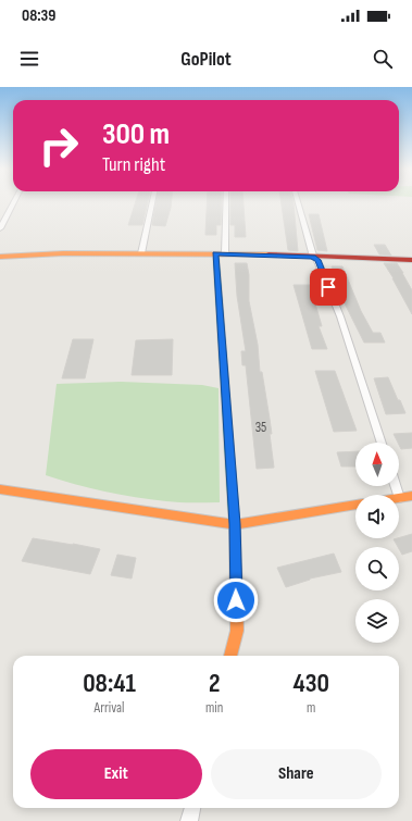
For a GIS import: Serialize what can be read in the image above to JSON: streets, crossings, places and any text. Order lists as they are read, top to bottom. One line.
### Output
{"house_numbers":["35"],"north":"top","page":{"status":"08:39","header":"GoPilot","turn":["300 m","Turn right"],"eta":["08:41","Arrival","2","min","430","m"],"buttons":["Exit","Share"]}}
